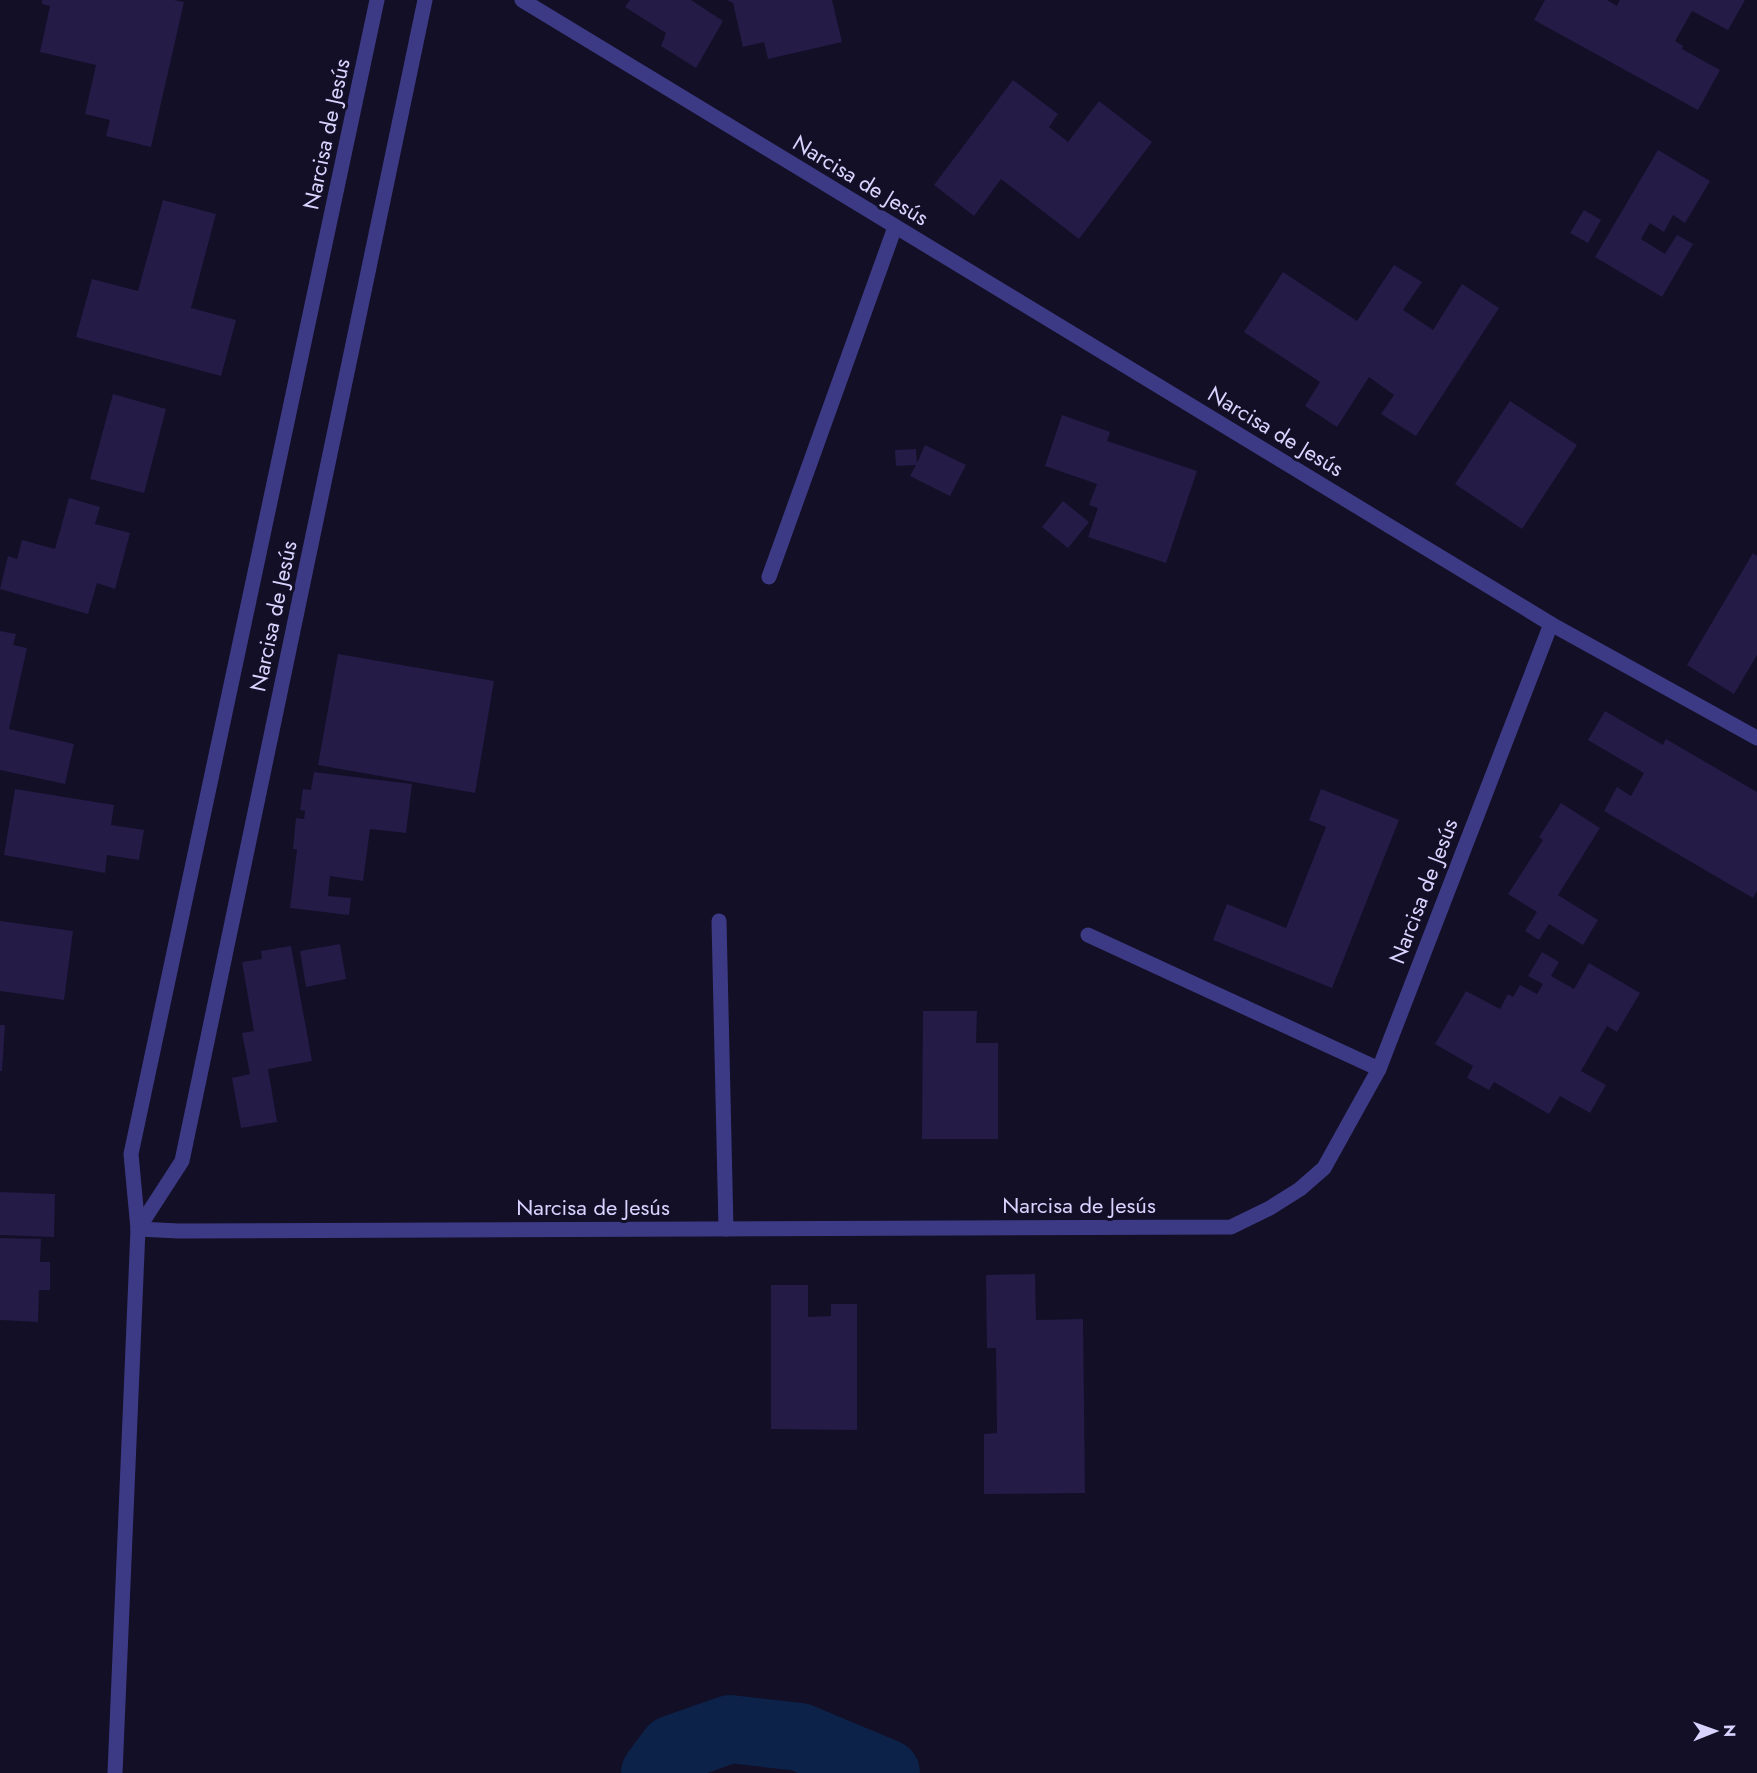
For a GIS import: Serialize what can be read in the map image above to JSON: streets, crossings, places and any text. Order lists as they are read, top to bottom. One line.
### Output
{"streets":{"street":["Narcisa de Jesús"]},"north":"right"}
